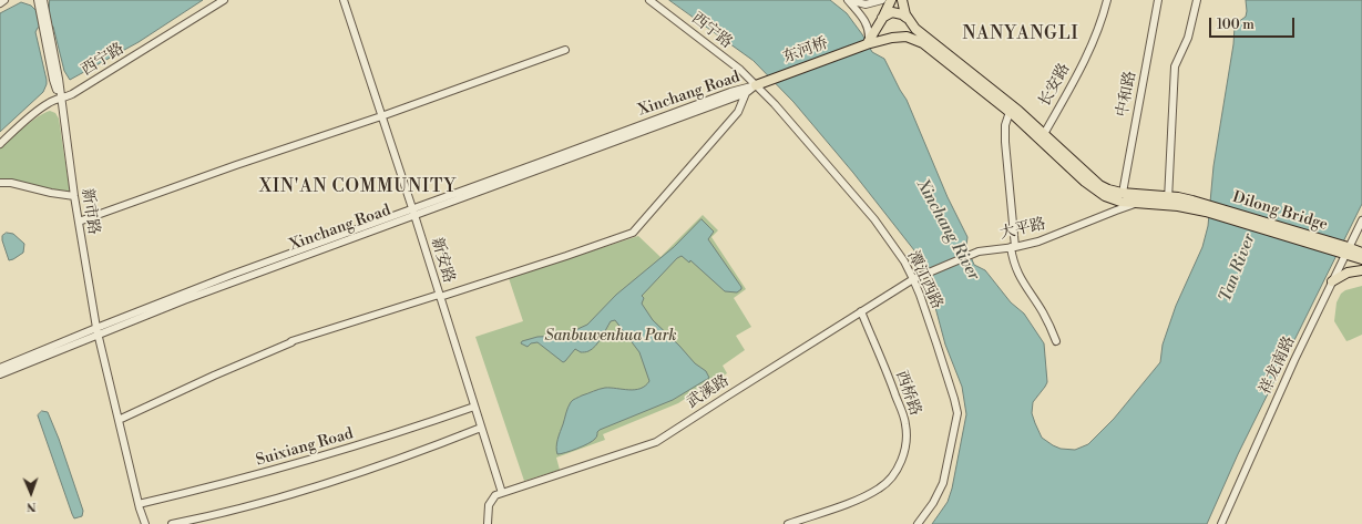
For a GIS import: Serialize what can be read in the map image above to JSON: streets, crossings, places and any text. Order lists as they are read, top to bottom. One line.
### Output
{"streets":{"main road":["东河桥","Dilong Bridge"],"street":["西宁路","长安路","Xinchang Road","中和路","新市路","大平路","新安路","潭江西路","祥龙南路","武溪路","西桥路","Suixiang Road"]},"crossings":[["西宁路","东河桥"],["西宁路","Xinchang Road"],["西宁路","新市路"],["西宁路","潭江西路"],["东河桥","Xinchang Road"],["东河桥","Dilong Bridge"],["东河桥","大平路"],["东河桥","潭江西路"],["Xinchang Road","新市路"],["Xinchang Road","新安路"],["Xinchang Road","潭江西路"],["新市路","Suixiang Road"],["Dilong Bridge","祥龙南路"],["大平路","潭江西路"],["大平路","武溪路"],["新安路","武溪路"],["新安路","Suixiang Road"],["潭江西路","武溪路"],["武溪路","西桥路"]],"districts":["NANYANGLI","XIN'AN COMMUNITY"],"water":["Xinchang River","Tan River"],"parks":["Sanbuwenhua Park"],"scale_bar":"100 m","north":"bottom"}
